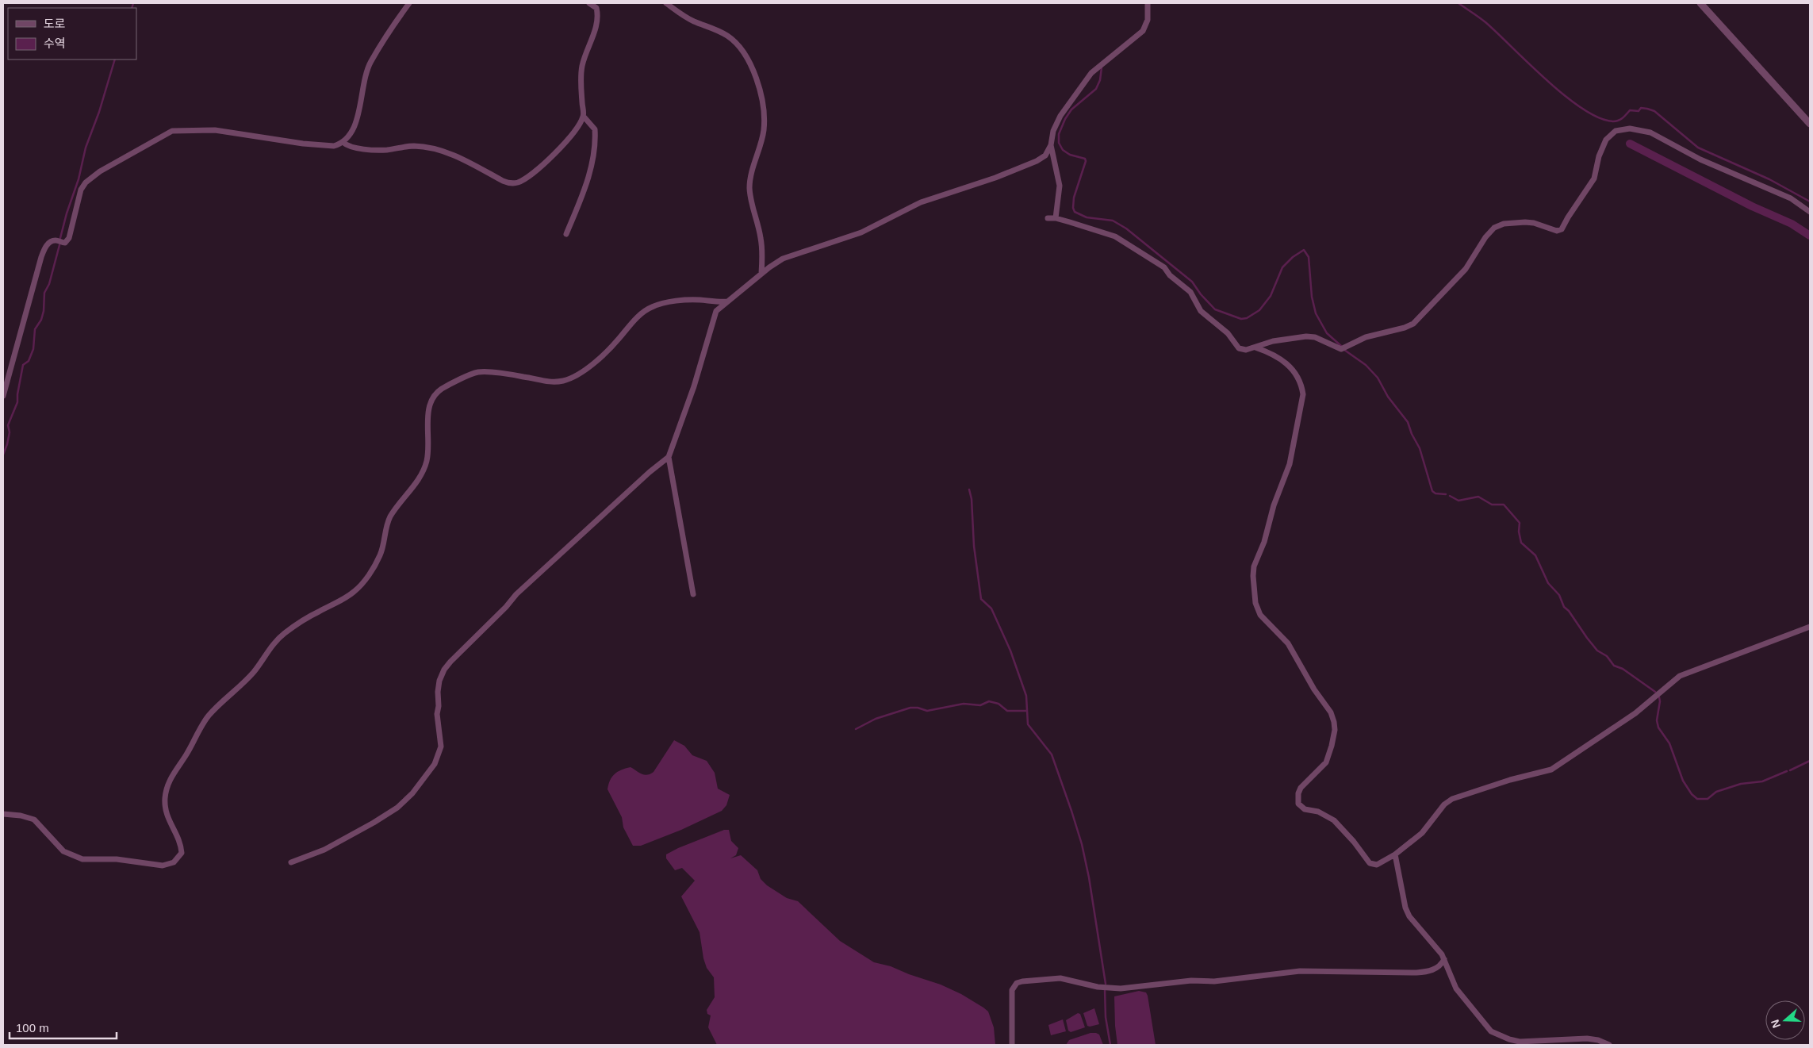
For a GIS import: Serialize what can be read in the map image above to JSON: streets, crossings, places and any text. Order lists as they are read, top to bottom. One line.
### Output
{"legend":["도로","수역"],"scale_bar":"100 m","north":"left"}
